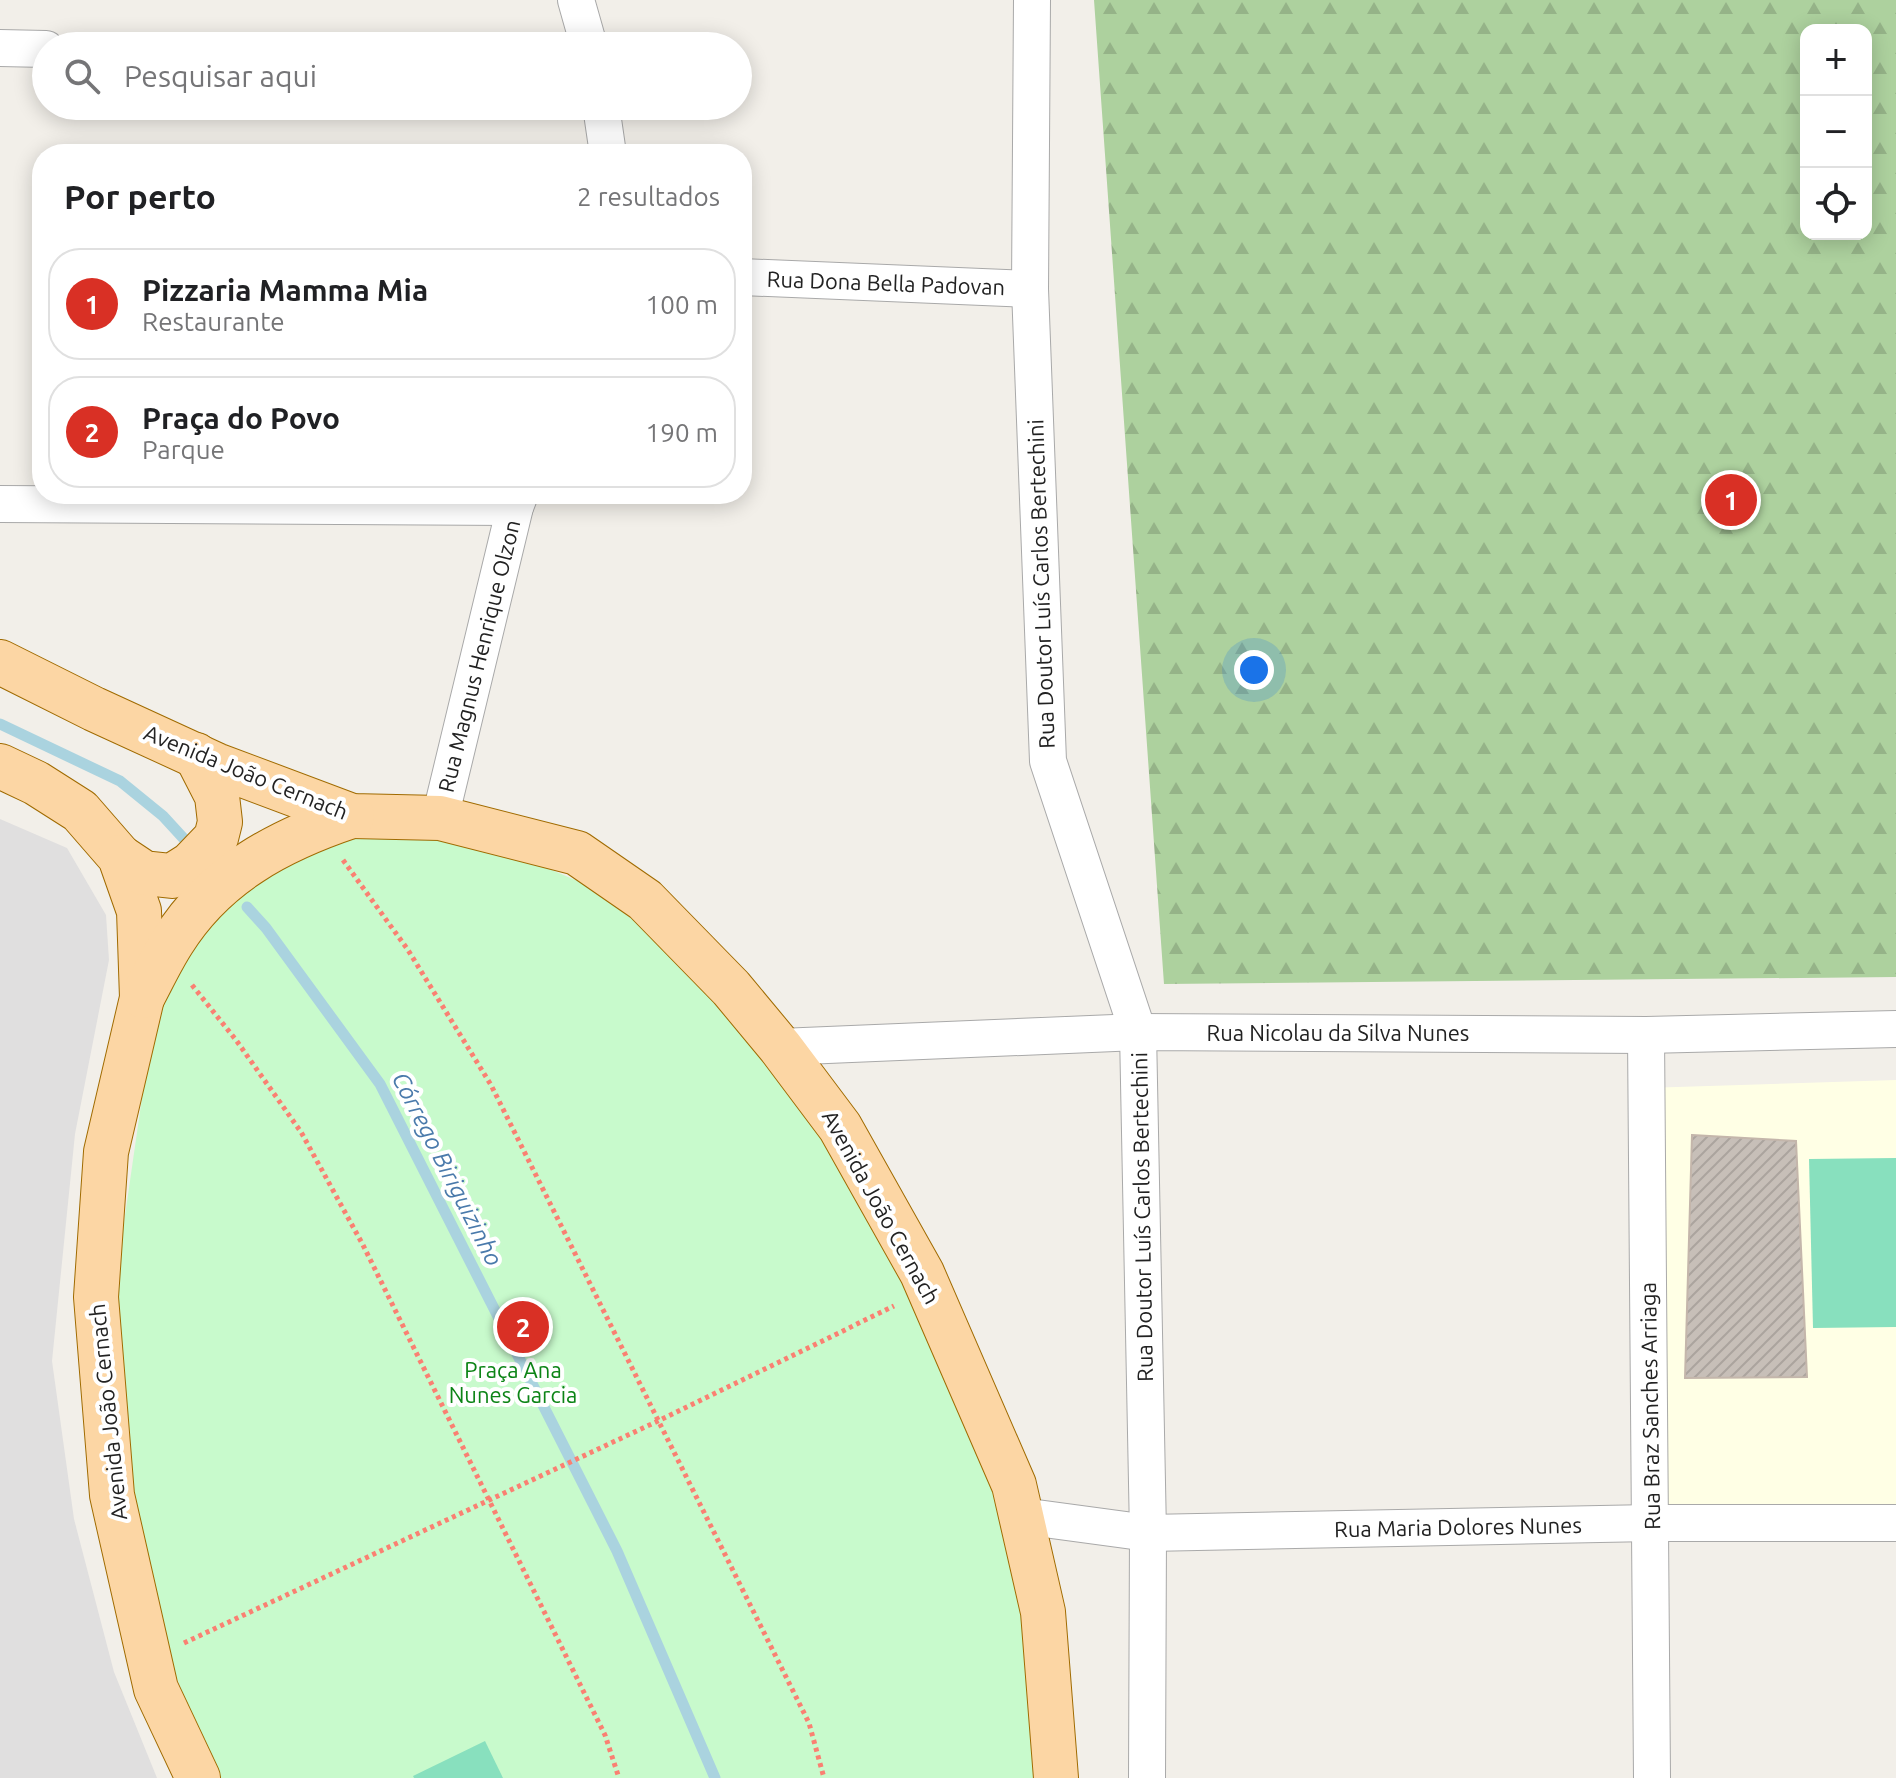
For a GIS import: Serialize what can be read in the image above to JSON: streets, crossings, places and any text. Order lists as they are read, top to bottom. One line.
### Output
{"streets":{"main road":["Avenida João Cernach"],"street":["Rua Dona Bella Padovan","Rua Doutor Luís Carlos Bertechini","Rua Magnus Henrique Olzon","Rua Nicolau da Silva Nunes","Rua Braz Sanches Arriaga","Rua Maria Dolores Nunes"]},"crossings":[["Rua Dona Bella Padovan","Rua Doutor Luís Carlos Bertechini"],["Rua Doutor Luís Carlos Bertechini","Rua Nicolau da Silva Nunes"],["Rua Doutor Luís Carlos Bertechini","Rua Maria Dolores Nunes"],["Rua Magnus Henrique Olzon","Avenida João Cernach"],["Avenida João Cernach","Rua Nicolau da Silva Nunes"],["Avenida João Cernach","Rua Maria Dolores Nunes"],["Rua Nicolau da Silva Nunes","Rua Braz Sanches Arriaga"],["Rua Braz Sanches Arriaga","Rua Maria Dolores Nunes"]],"water":["Córrego Biriguizinho"],"parks":["Praça Ana Nunes Garcia"],"page":{"map_buttons":["+","−"],"search":"Pesquisar aqui","heading":["Por perto","2 resultados"],"list":[{"mark":"1","name":"Pizzaria Mamma Mia","note":"Restaurante","value":"100 m"},{"mark":"2","name":"Praça do Povo","note":"Parque","value":"190 m"}],"pins":["1","2"]}}
